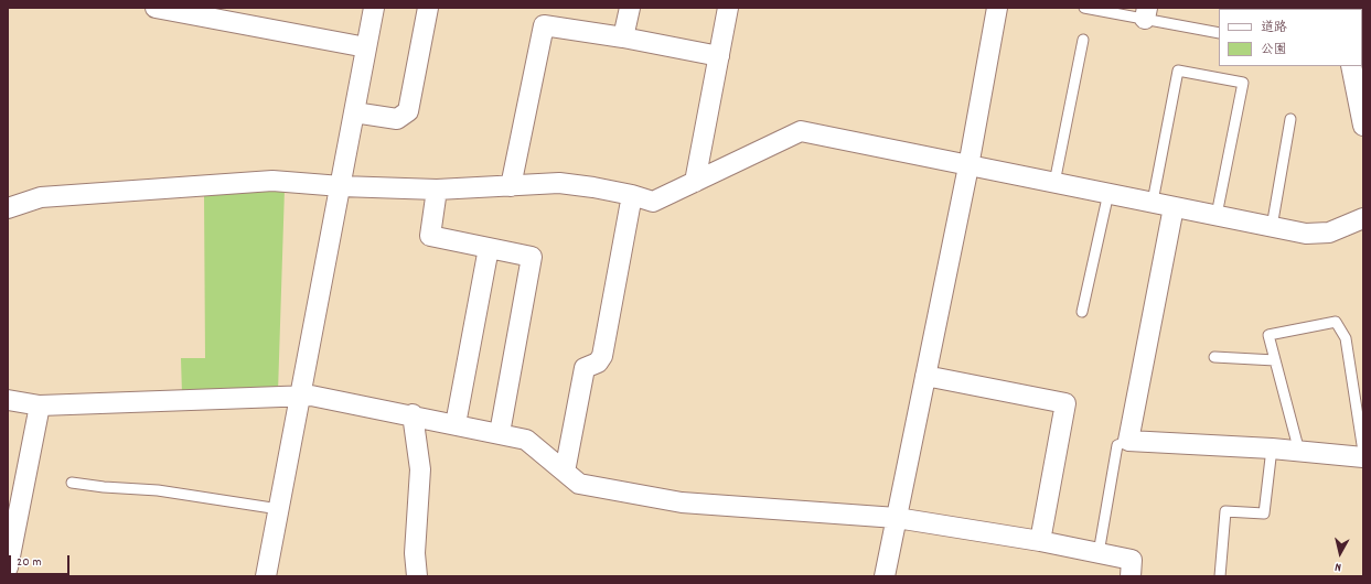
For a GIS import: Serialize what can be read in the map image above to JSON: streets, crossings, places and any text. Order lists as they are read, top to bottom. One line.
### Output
{"legend":["道路","公園"],"scale_bar":"20 m","north":"bottom"}
